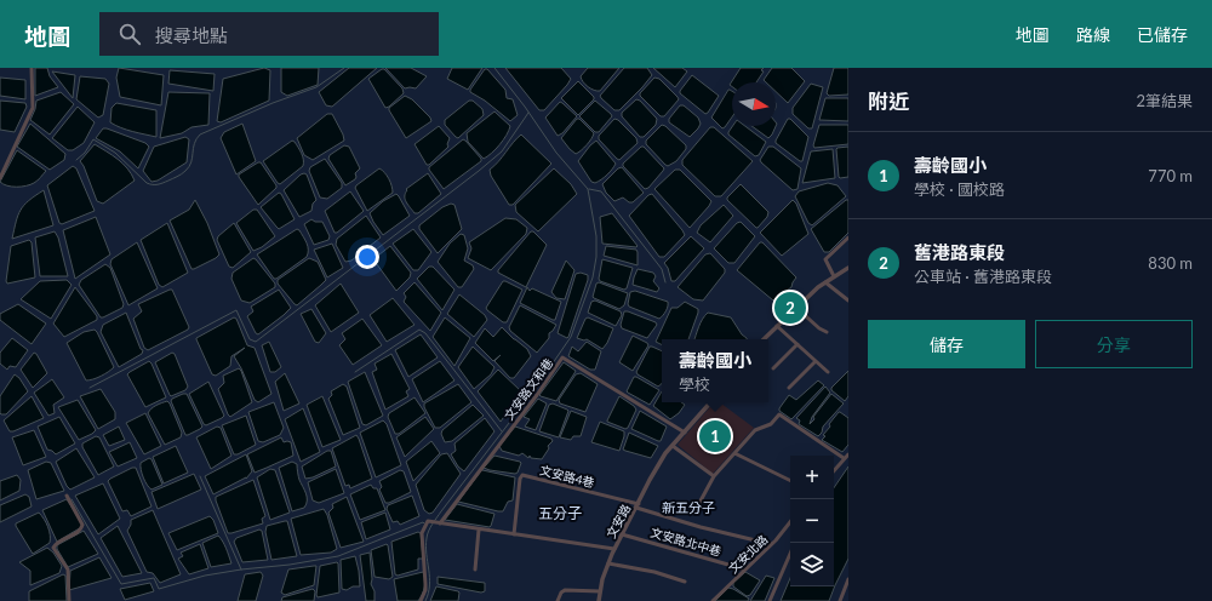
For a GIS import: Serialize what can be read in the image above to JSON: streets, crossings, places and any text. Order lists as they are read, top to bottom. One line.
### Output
{"streets":{"street":["文安路文和巷","文安路4巷","文安路","文安路北中巷","文安北路"]},"crossings":[["文安路文和巷","文安路"],["文安路4巷","文安路"],["文安路","文安路北中巷"],["文安路北中巷","文安北路"]],"districts":["新五分子","五分子"],"north":"right","page":{"header":"地圖","search":"搜尋地點","nav":["地圖","路線","已儲存"],"heading":["附近","2筆結果"],"list":[{"mark":"1","name":"壽齡國小","note":"學校 · 國校路","value":"770 m"},{"mark":"2","name":"舊港路東段","note":"公車站 · 舊港路東段","value":"830 m"}],"pins":["2","1"],"buttons":["儲存","分享"],"popup":["壽齡國小","學校"],"map_buttons":["+","−"]}}
